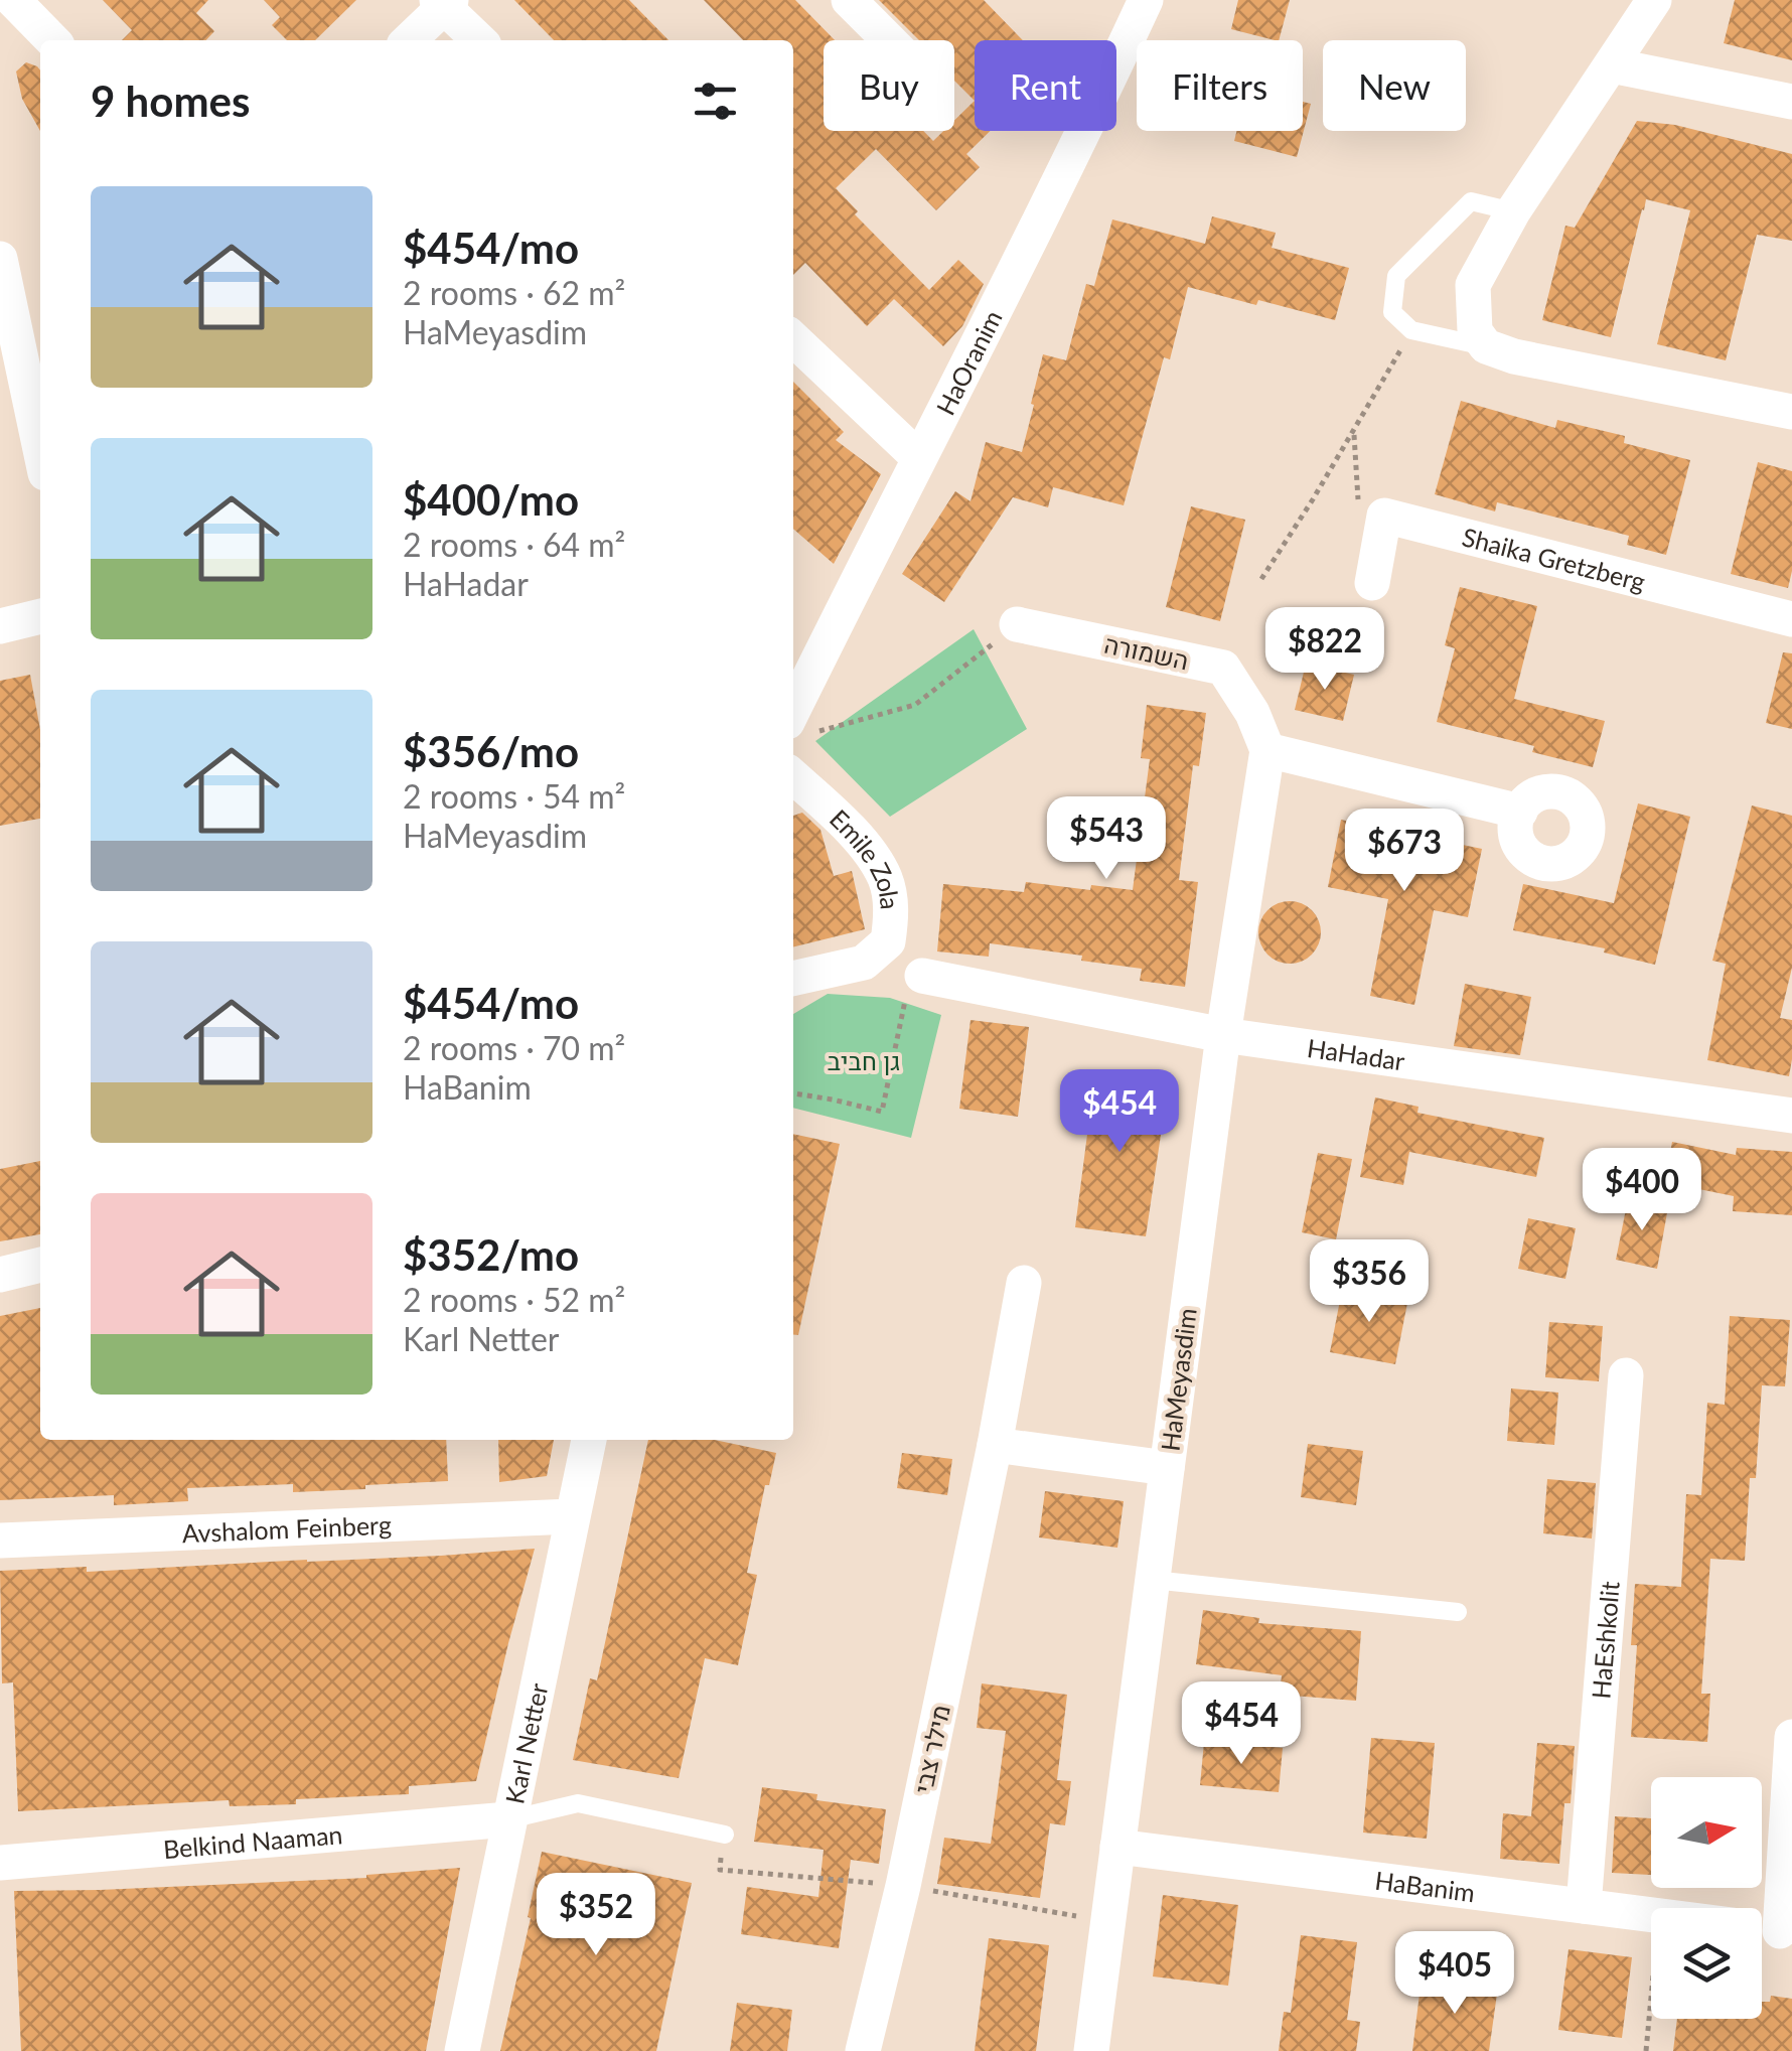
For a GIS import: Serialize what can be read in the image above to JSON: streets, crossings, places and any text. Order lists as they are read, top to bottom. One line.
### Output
{"streets":{"street":["HaOranim","Shaika Gretzberg","השמורה","Emile Zola","HaHadar","HaMeyasdim","Avshalom Feinberg","HaEshkolit","Karl Netter","מילר צבי","Belkind Naaman","HaBanim"]},"crossings":[["השמורה","HaMeyasdim"],["HaHadar","HaMeyasdim"],["HaMeyasdim","HaBanim"],["Avshalom Feinberg","Karl Netter"],["HaEshkolit","HaBanim"],["Karl Netter","Belkind Naaman"]],"parks":["גן חביב"],"north":"right","page":{"chip":["Buy","Rent","Filters","New"],"heading":"9 homes","list":[{"name":"$454/mo","note":"2 rooms · 62 m² · HaMeyasdim"},{"name":"$400/mo","note":"2 rooms · 64 m² · HaHadar"},{"name":"$356/mo","note":"2 rooms · 54 m² · HaMeyasdim"},{"name":"$454/mo","note":"2 rooms · 70 m² · HaBanim"},{"name":"$352/mo","note":"2 rooms · 52 m² · Karl Netter"}],"price":["$822","$543","$673","$454","$400","$356","$454","$352","$405"]}}
